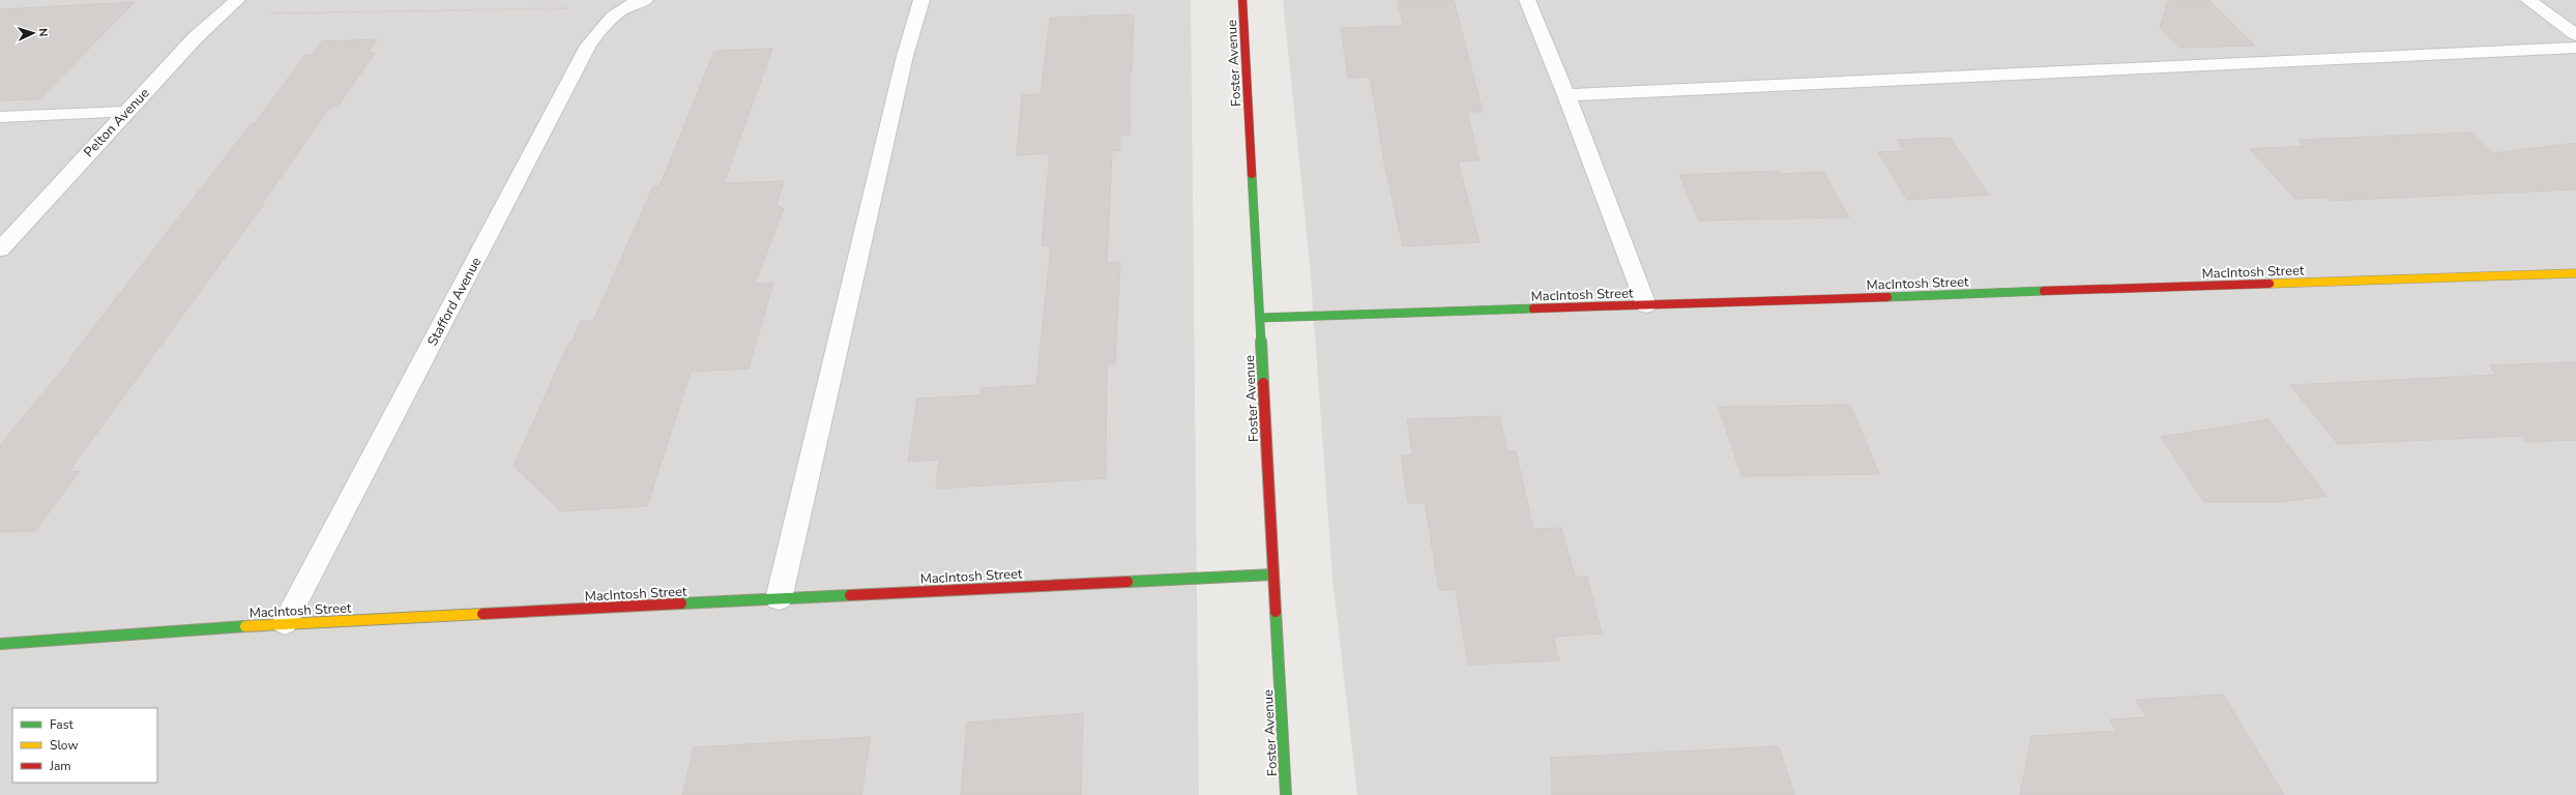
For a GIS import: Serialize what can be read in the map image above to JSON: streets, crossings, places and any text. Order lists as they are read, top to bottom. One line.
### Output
{"streets":{"street":["Foster Avenue","Pelton Avenue","MacIntosh Street","Stafford Avenue"]},"crossings":[["Foster Avenue","MacIntosh Street"],["MacIntosh Street","Stafford Avenue"]],"legend":["Fast","Slow","Jam"],"north":"right"}
